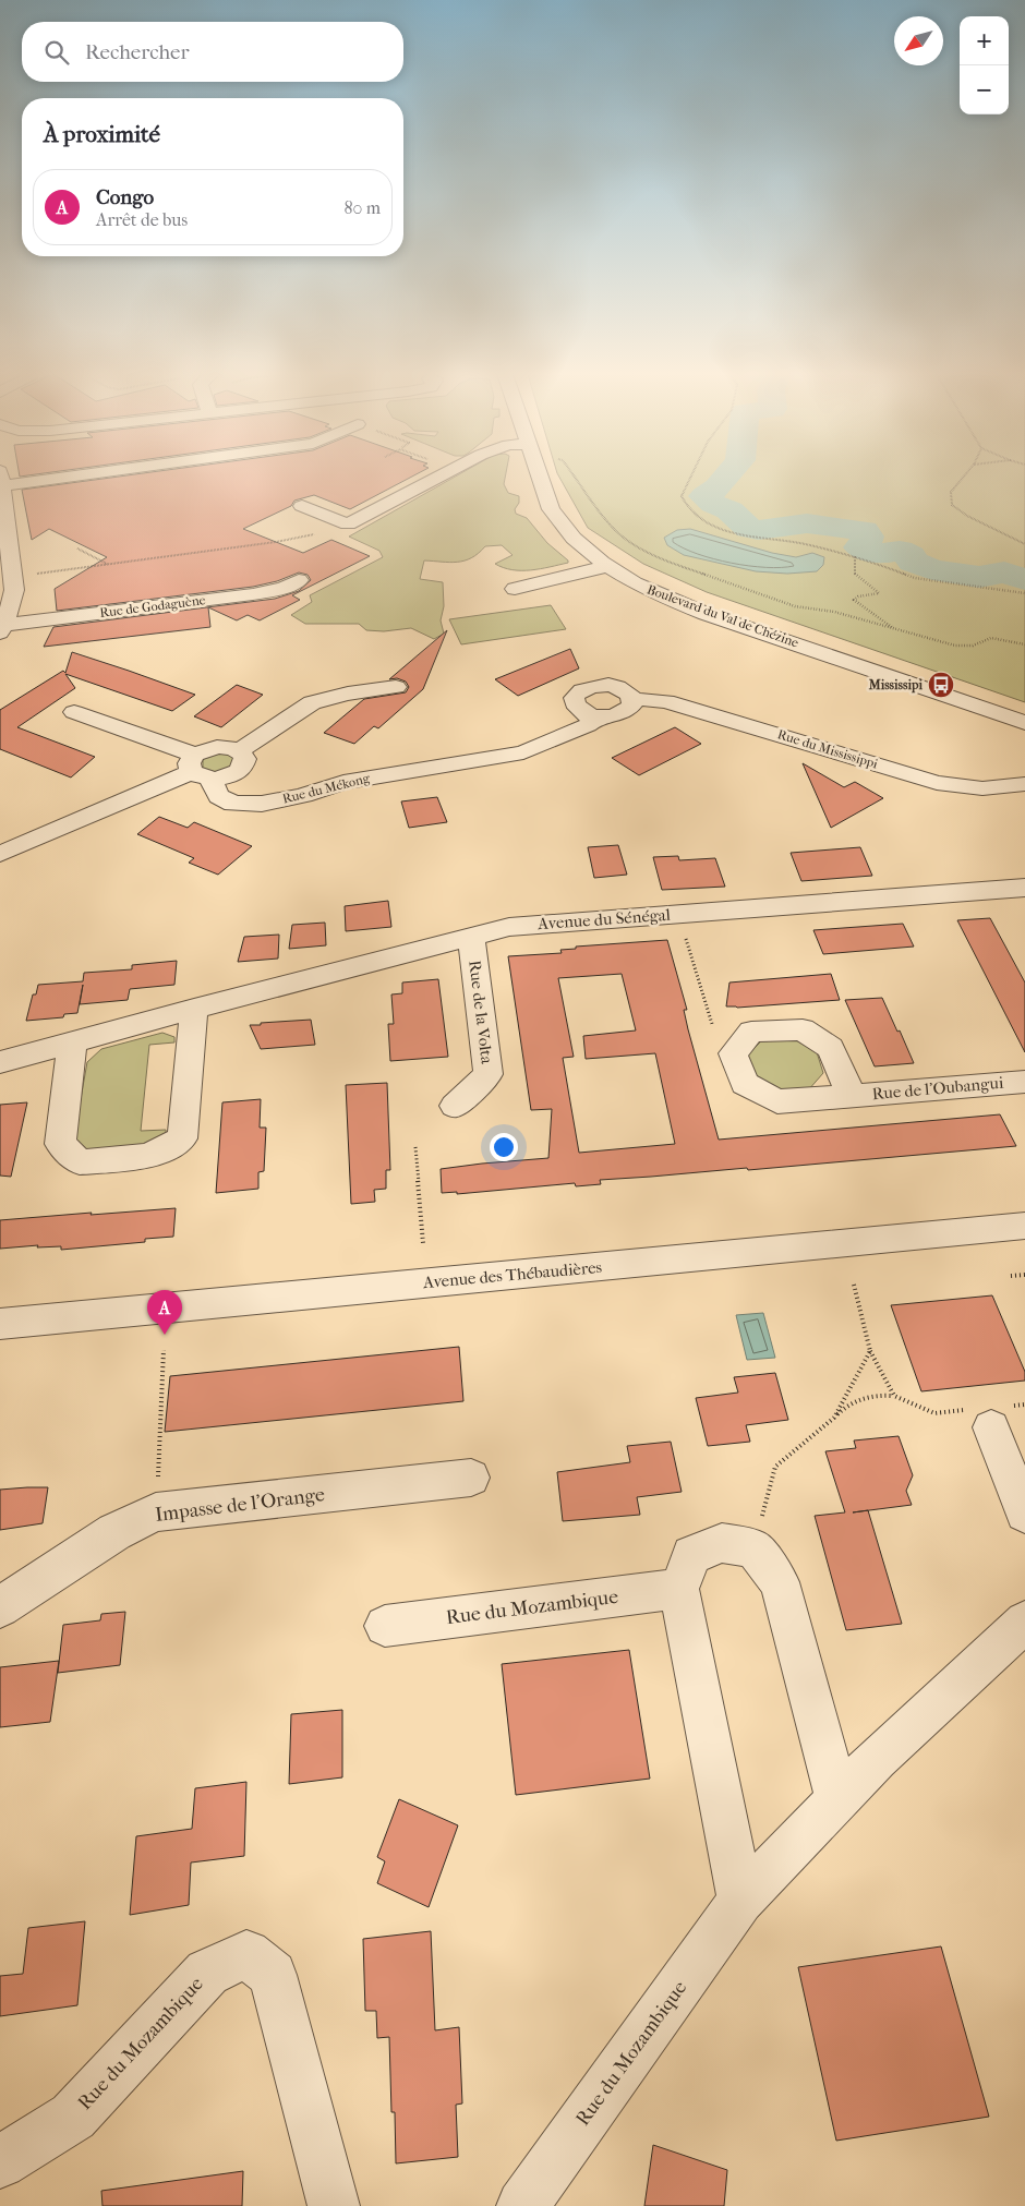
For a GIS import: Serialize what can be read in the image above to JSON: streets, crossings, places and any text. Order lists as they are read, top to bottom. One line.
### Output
{"streets":{"street":["Rue de Godaguène","Boulevard du Val de Chézine","Rue du Mississippi","Rue du Mékong","Avenue du Sénégal","Rue de la Volta","Rue de l'Oubangui","Avenue des Thébaudières","Impasse de l'Orange","Rue du Mozambique"]},"crossings":[["Avenue du Sénégal","Rue de la Volta"]],"places":{"bus stop":["Mississipi"]},"north":"bottom left","page":{"map_buttons":["+","−"],"search":"Rechercher","heading":"À proximité","list":[{"mark":"A","name":"Congo","note":"Arrêt de bus","value":"80 m"}],"pins":"A"}}
